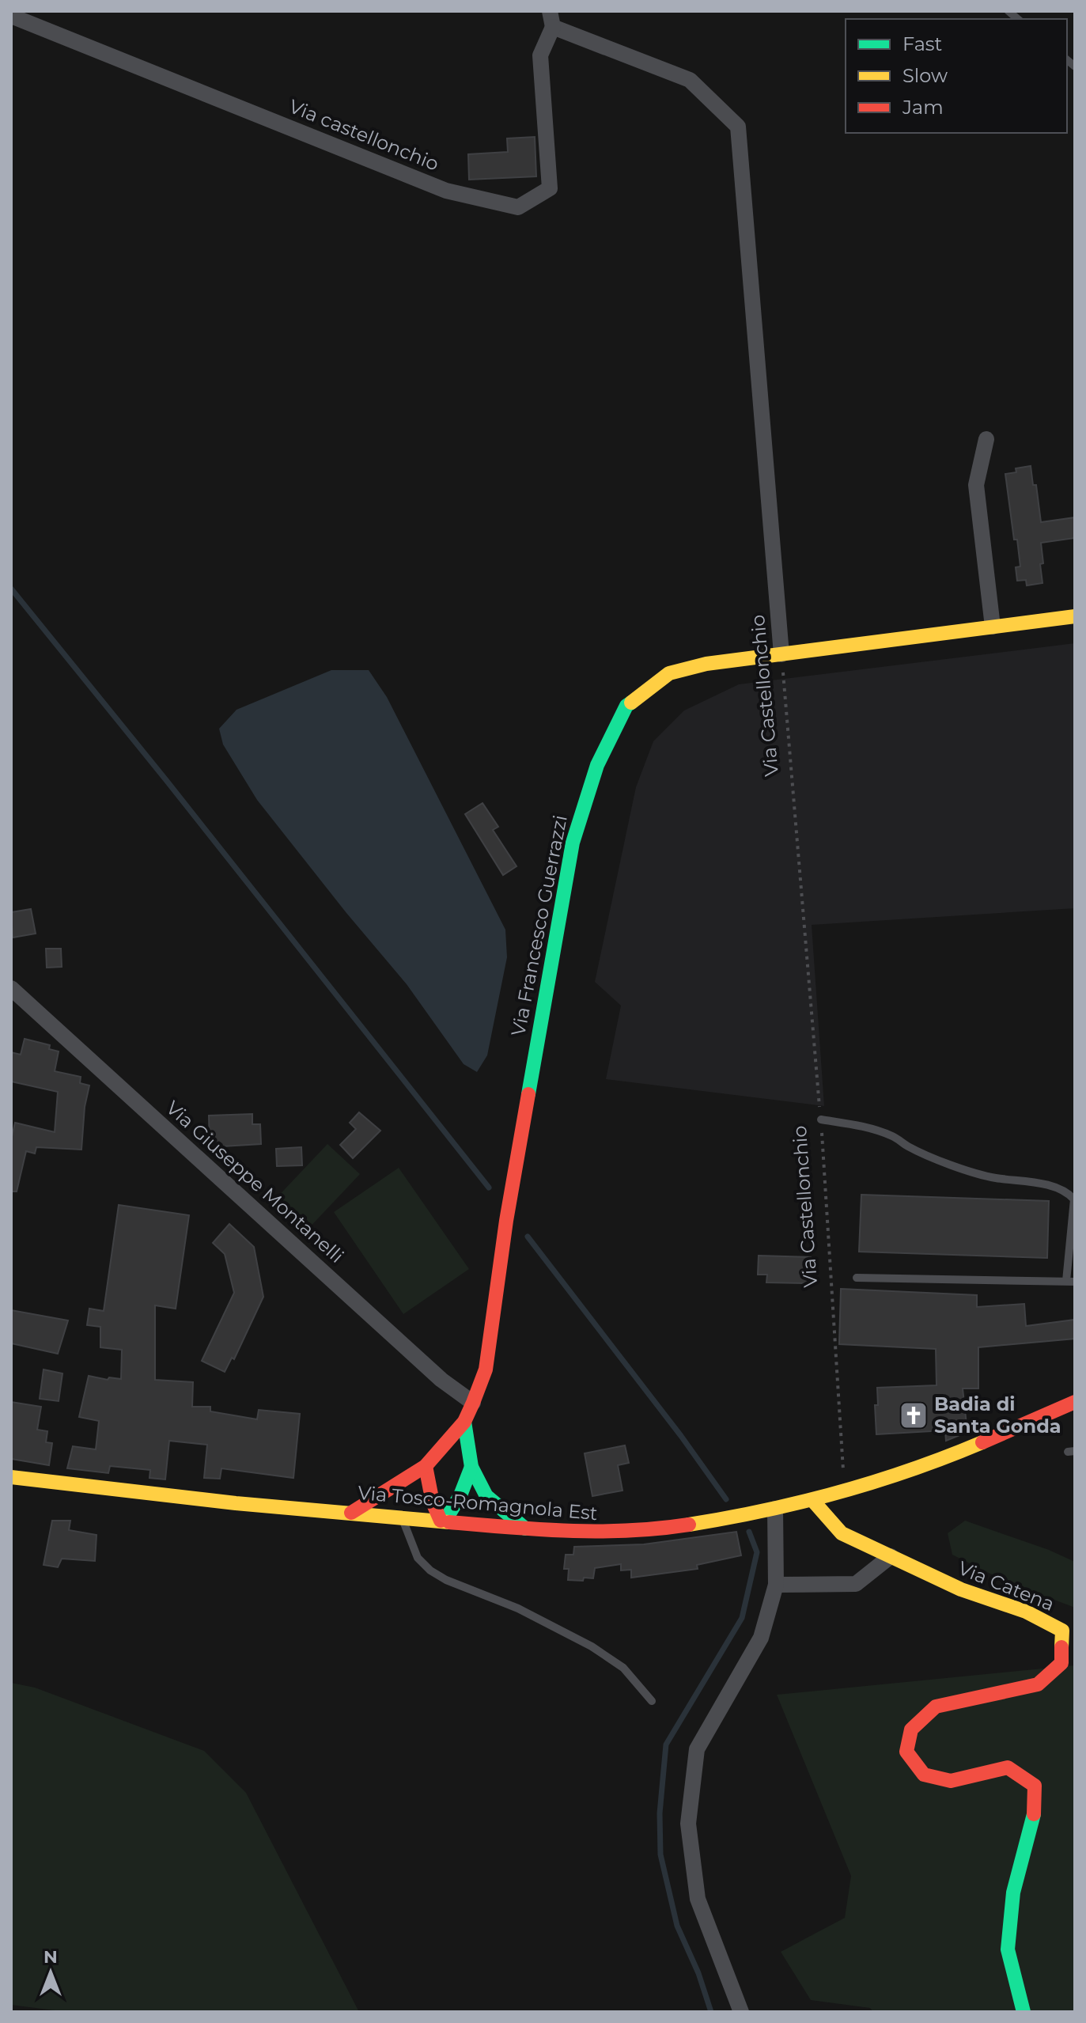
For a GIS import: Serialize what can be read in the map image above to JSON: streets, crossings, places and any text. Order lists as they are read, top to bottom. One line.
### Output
{"streets":{"main road":["Via Francesco Guerrazzi","Via Tosco-Romagnola Est","Via Catena"],"street":["Via castellonchio","Via Castellonchio","Via Giuseppe Montanelli"]},"crossings":[["Via castellonchio","Via Castellonchio"],["Via Castellonchio","Via Francesco Guerrazzi"],["Via Castellonchio","Via Tosco-Romagnola Est"],["Via Francesco Guerrazzi","Via Giuseppe Montanelli"],["Via Francesco Guerrazzi","Via Tosco-Romagnola Est"],["Via Tosco-Romagnola Est","Via Catena"]],"places":{"church":["Badia di Santa Gonda"]},"legend":["Fast","Slow","Jam"],"north":"top"}
